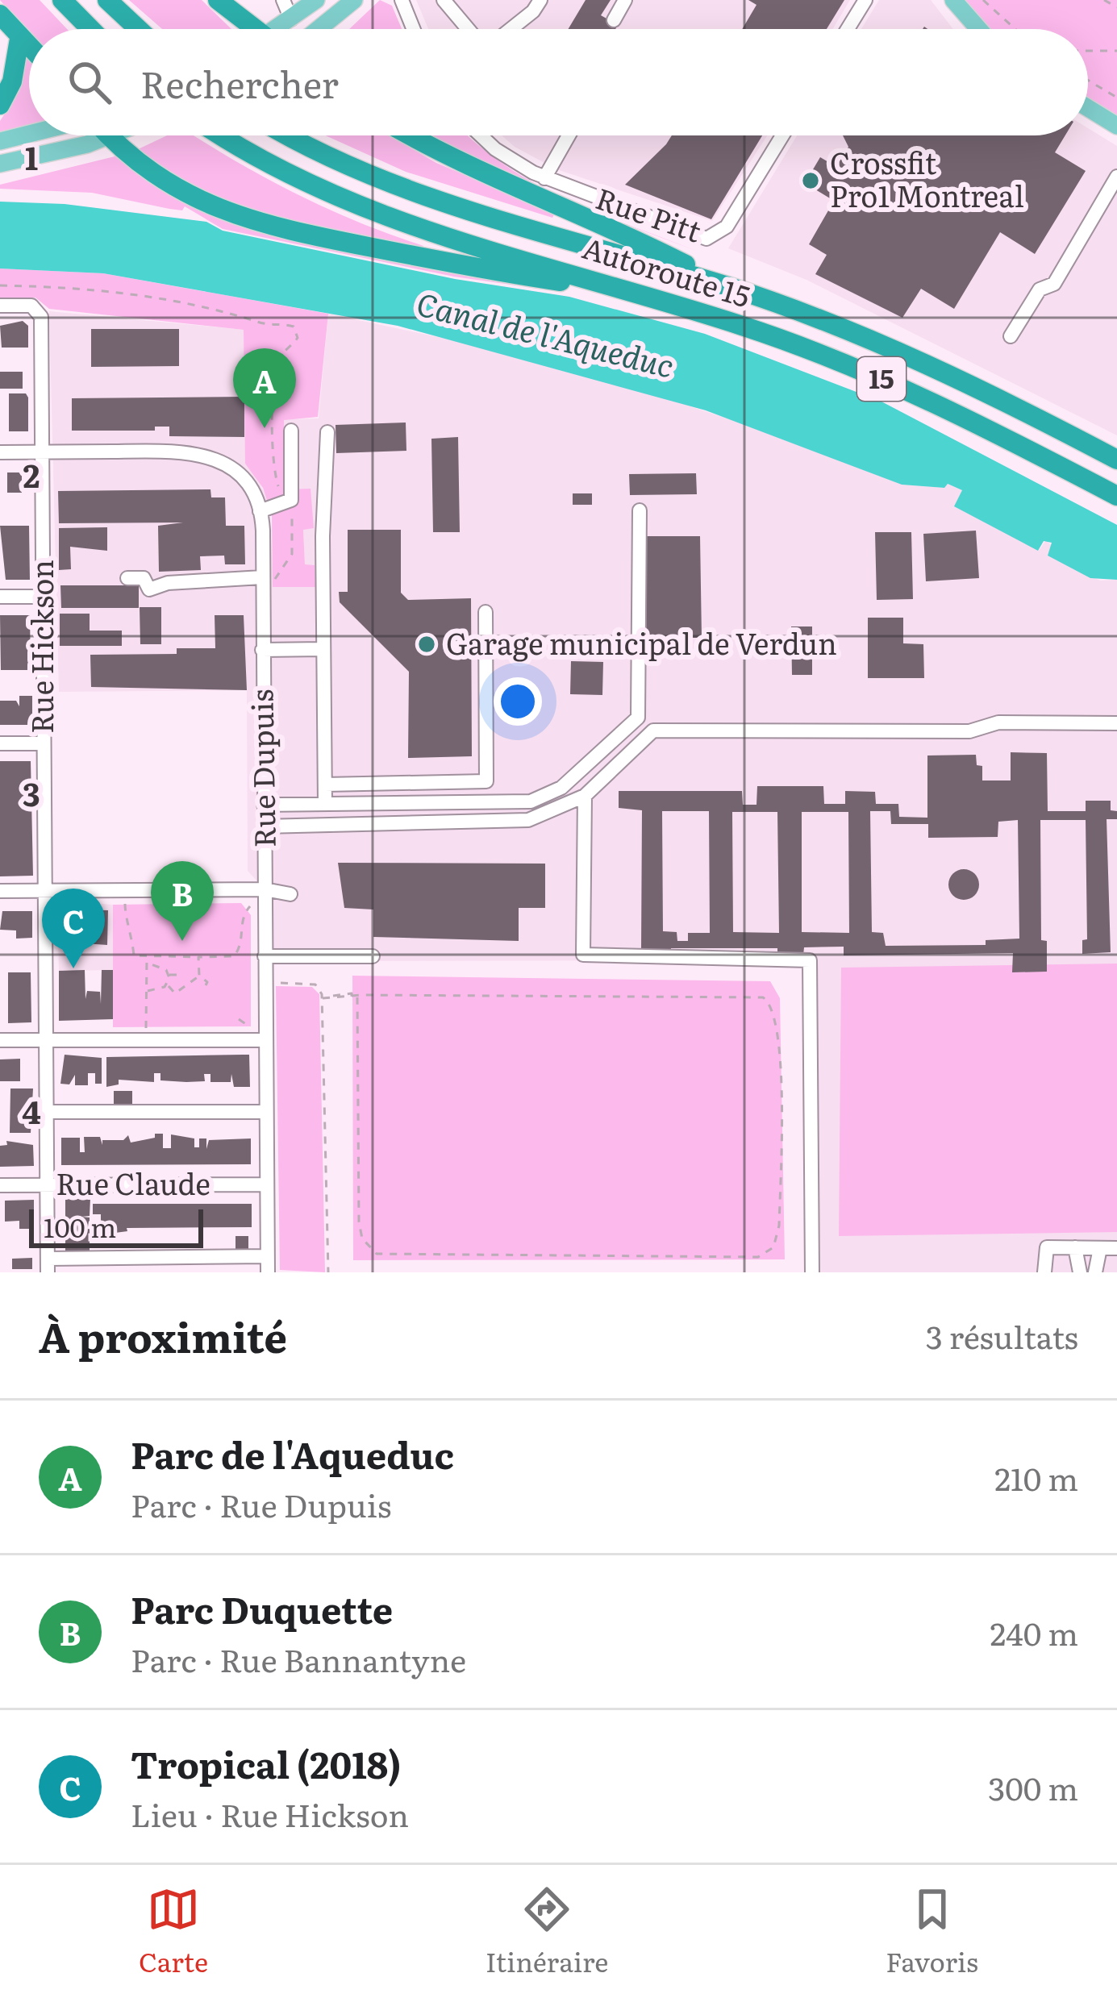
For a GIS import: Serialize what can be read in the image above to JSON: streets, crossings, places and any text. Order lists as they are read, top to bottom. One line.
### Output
{"streets":{"highway":["Autoroute 15","15"],"street":["Rue Pitt","Rue Hickson","Rue Dupuis","Rue Claude"]},"crossings":[["Rue Hickson","Rue Claude"],["Rue Dupuis","Rue Claude"]],"water":["Canal de l'Aqueduc"],"places":["Crossfit Pro1 Montreal","Garage municipal de Verdun"],"scale_bar":"100 m","page":{"search":"Rechercher","pins":["A","B","C"],"scale":"100 m","heading":["À proximité","3 résultats"],"list":[{"mark":"A","name":"Parc de l'Aqueduc","note":"Parc · Rue Dupuis","value":"210 m"},{"mark":"B","name":"Parc Duquette","note":"Parc · Rue Bannantyne","value":"240 m"},{"mark":"C","name":"Tropical (2018)","note":"Lieu · Rue Hickson","value":"300 m"}],"nav":["Carte","Itinéraire","Favoris"]},"grid":{"rows":["1","2","3","4"]}}
